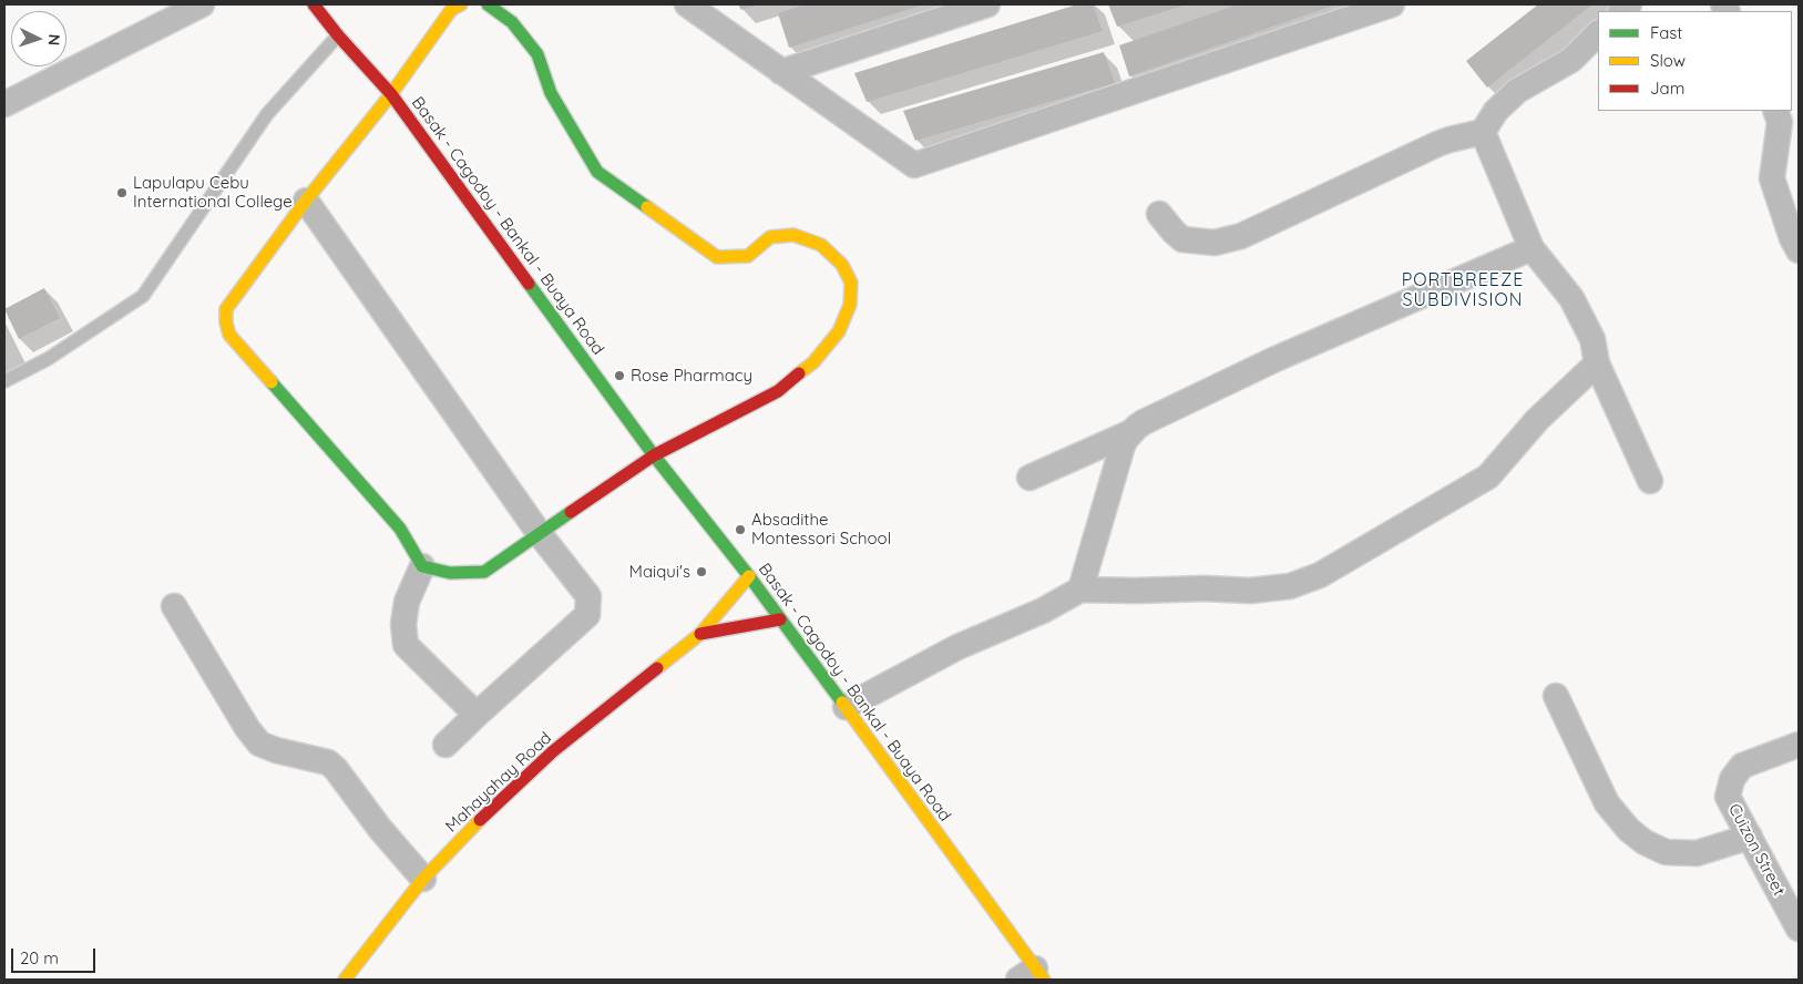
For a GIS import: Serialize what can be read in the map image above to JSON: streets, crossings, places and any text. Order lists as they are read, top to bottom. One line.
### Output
{"streets":{"street":["Basak - Cagodoy - Bankal - Buaya Road","Mahayahay Road","Cuizon Street"]},"crossings":[["Basak - Cagodoy - Bankal - Buaya Road","Mahayahay Road"]],"districts":["PORTBREEZE SUBDIVISION"],"places":["Lapulapu Cebu International College","Rose Pharmacy","Absadithe Montessori School","Maiqui's"],"legend":["Fast","Slow","Jam"],"scale_bar":"20 m","north":"right"}
